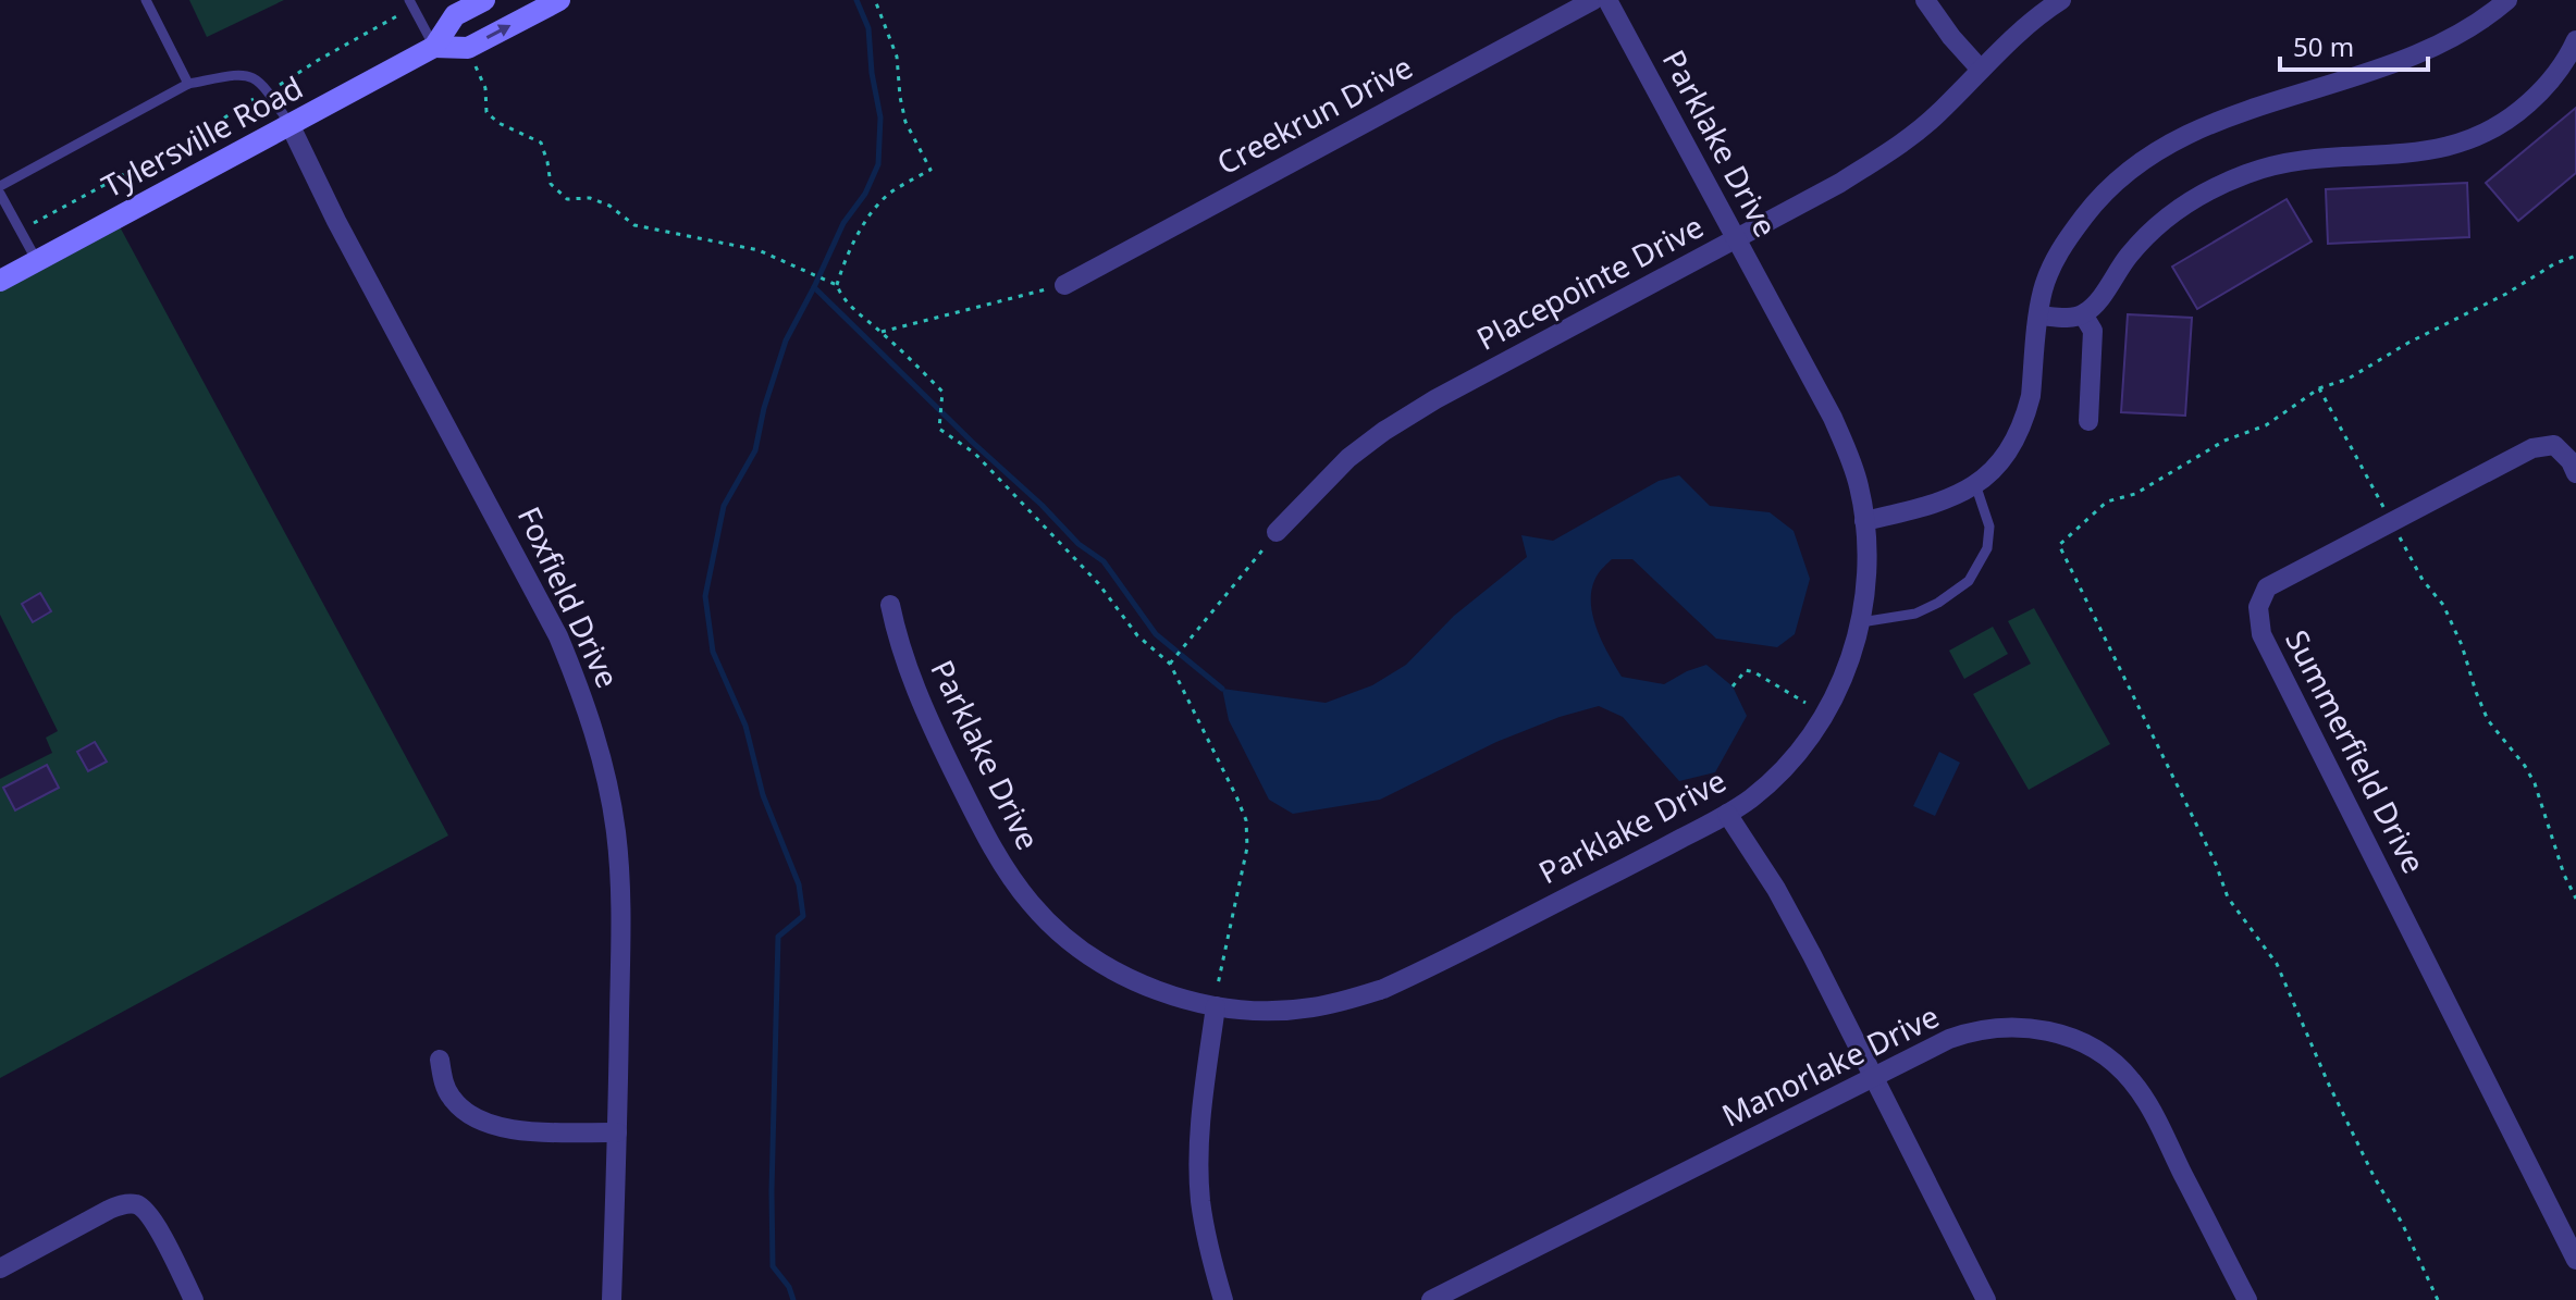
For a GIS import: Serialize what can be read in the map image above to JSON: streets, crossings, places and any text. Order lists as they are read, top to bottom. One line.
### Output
{"streets":{"main road":["Tylersville Road"],"street":["Creekrun Drive","Parklake Drive","Placepointe Drive","Foxfield Drive","Summerfield Drive","Manorlake Drive"]},"crossings":[["Tylersville Road","Foxfield Drive"],["Parklake Drive","Placepointe Drive"]],"scale_bar":"50 m"}
